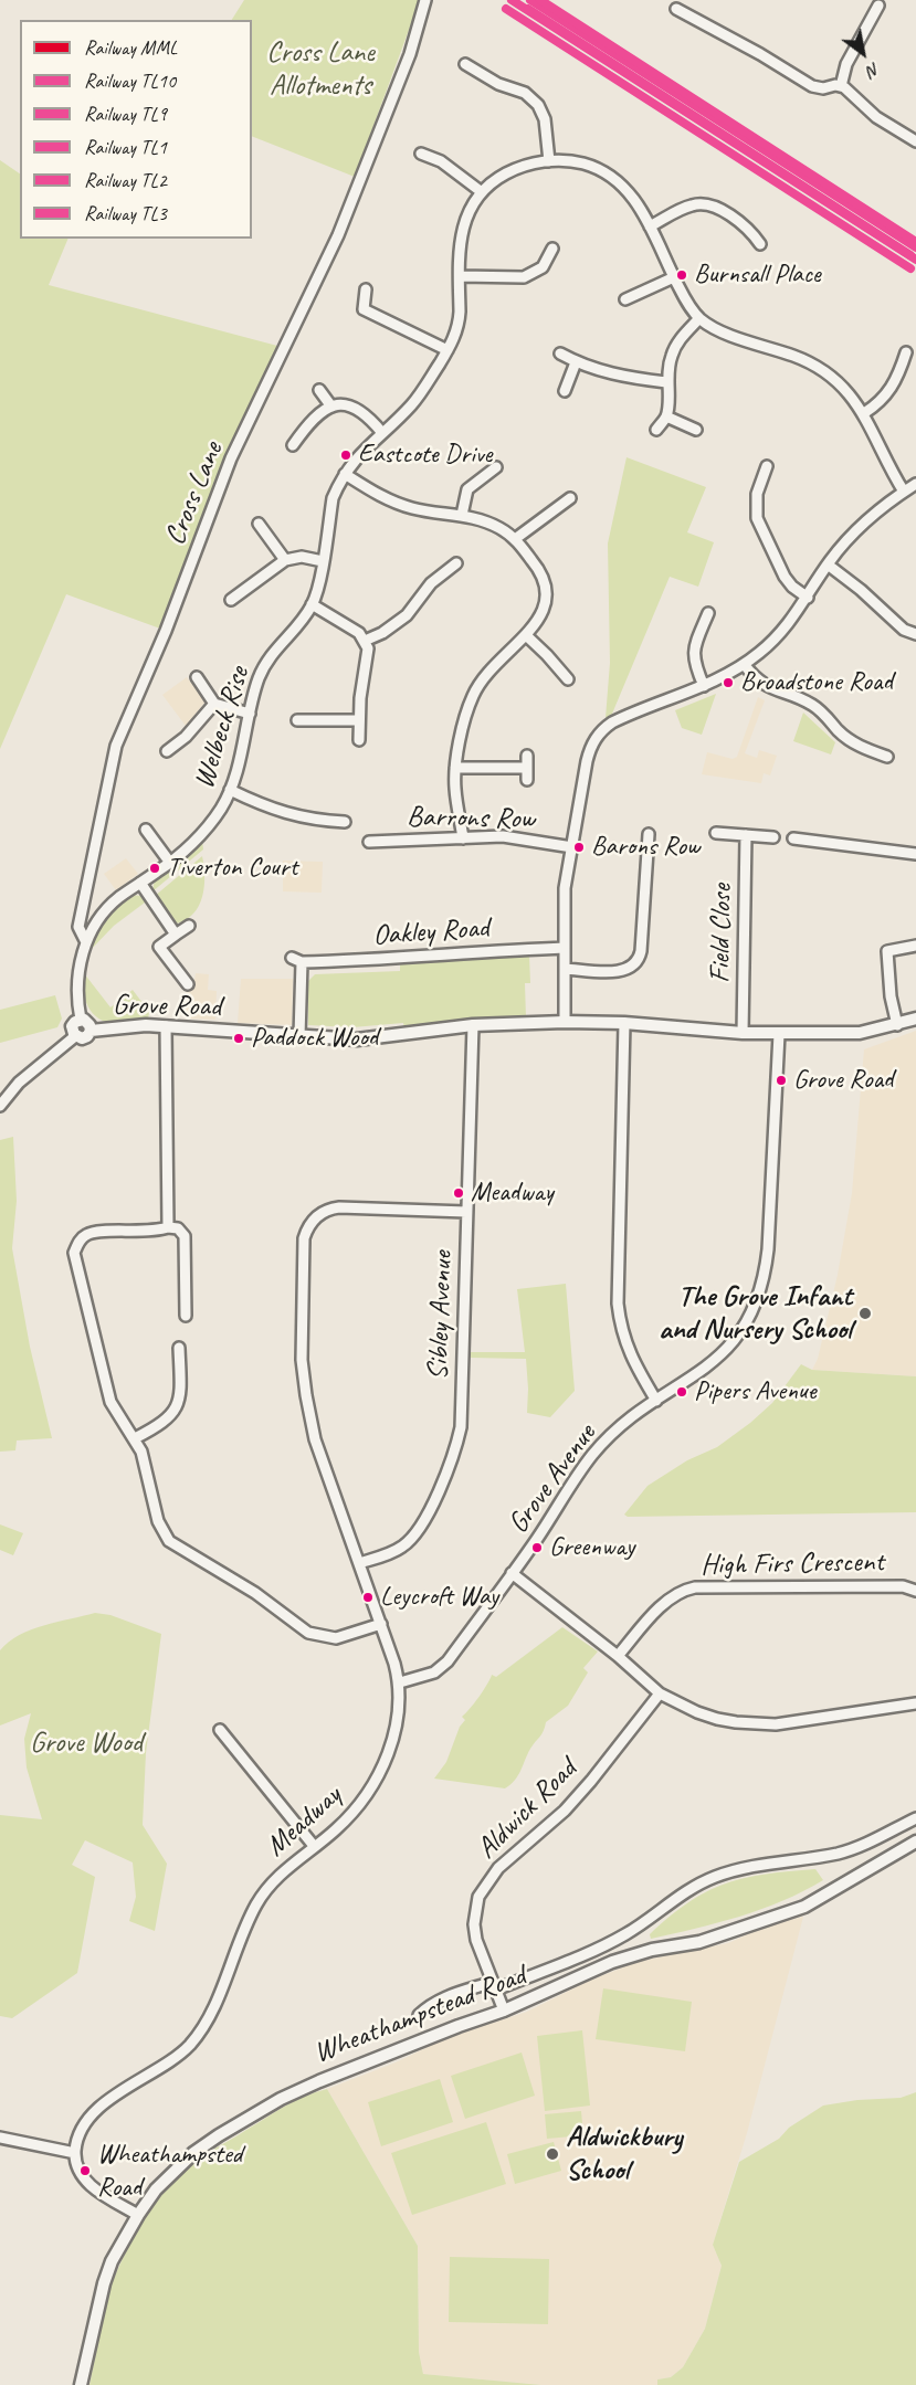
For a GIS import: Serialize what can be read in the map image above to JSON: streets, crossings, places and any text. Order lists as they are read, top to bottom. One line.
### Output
{"streets":{"street":["Cross Lane","Welbeck Rise","Barrons Row","Oakley Road","Field Close","Grove Road","Sibley Avenue","Grove Avenue","High Firs Crescent","Aldwick Road","Meadway","Wheathampstead Road"]},"crossings":[["Cross Lane","Welbeck Rise"],["Cross Lane","Grove Road"],["Oakley Road","Grove Road"],["Field Close","Grove Road"],["Grove Road","Sibley Avenue"],["Grove Road","Grove Avenue"],["Sibley Avenue","Meadway"],["Grove Avenue","Meadway"],["Aldwick Road","Wheathampstead Road"]],"parks":["Cross Lane Allotments","Grove Wood"],"places":["Burnsall Place","Eastcote Drive","Broadstone Road","Barons Row","Tiverton Court","Paddock Wood","Grove Road","Meadway","The Grove Infant and Nursery School","Pipers Avenue","Greenway","Leycroft Way","Aldwickbury School","Wheathampsted Road"],"lines":["rail line MML","rail line TL10","rail line TL1","rail line TL2","rail line TL9","rail line TL3"],"legend":["Railway MML","Railway TL10","Railway TL9","Railway TL1","Railway TL2","Railway TL3"],"north":"bottom right"}
